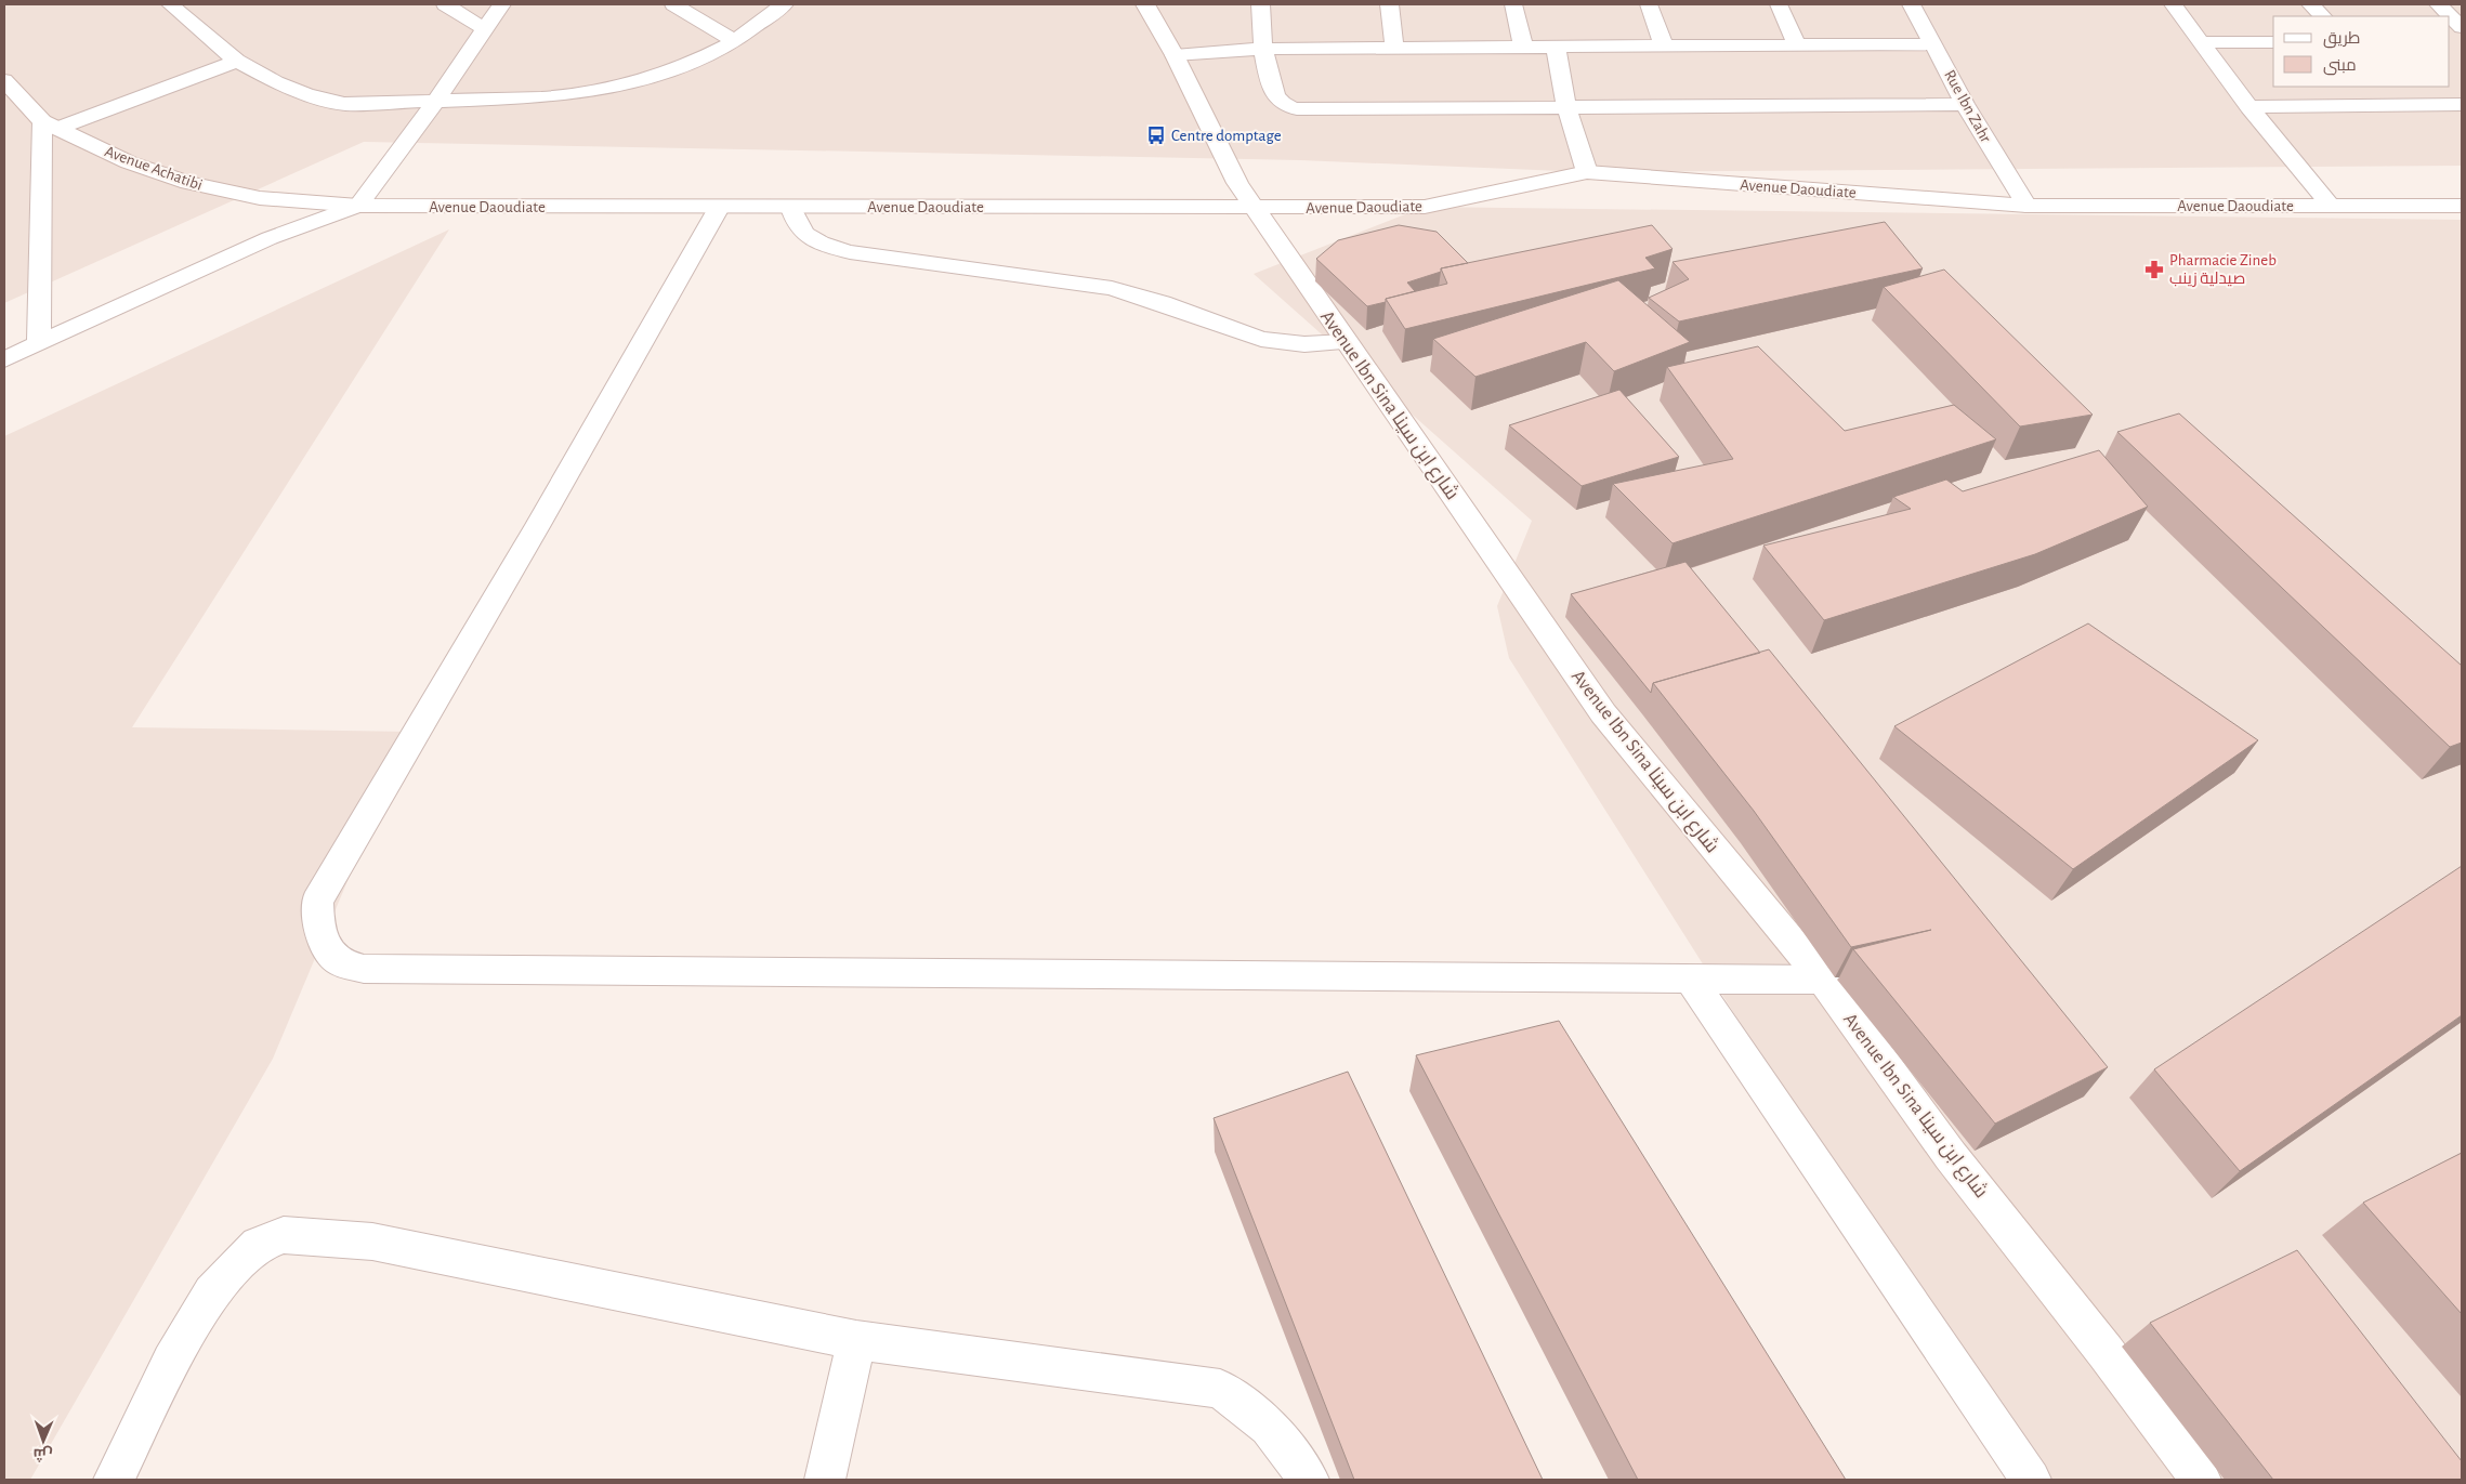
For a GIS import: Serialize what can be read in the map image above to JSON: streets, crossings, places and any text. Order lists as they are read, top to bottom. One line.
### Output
{"streets":{"street":["Rue Ibn Zahr","Avenue Achatibi","Avenue Daoudiate","Avenue Ibn Sina شارع ابن سينا"]},"crossings":[["Rue Ibn Zahr","Avenue Daoudiate"],["Avenue Achatibi","Avenue Daoudiate"],["Avenue Daoudiate","Avenue Ibn Sina شارع ابن سينا"]],"places":{"bus stop":["Centre domptage"],"pharmacy":["Pharmacie Zineb صيدلية زينب"]},"legend":["طريق","مبنى"],"north":"bottom"}
